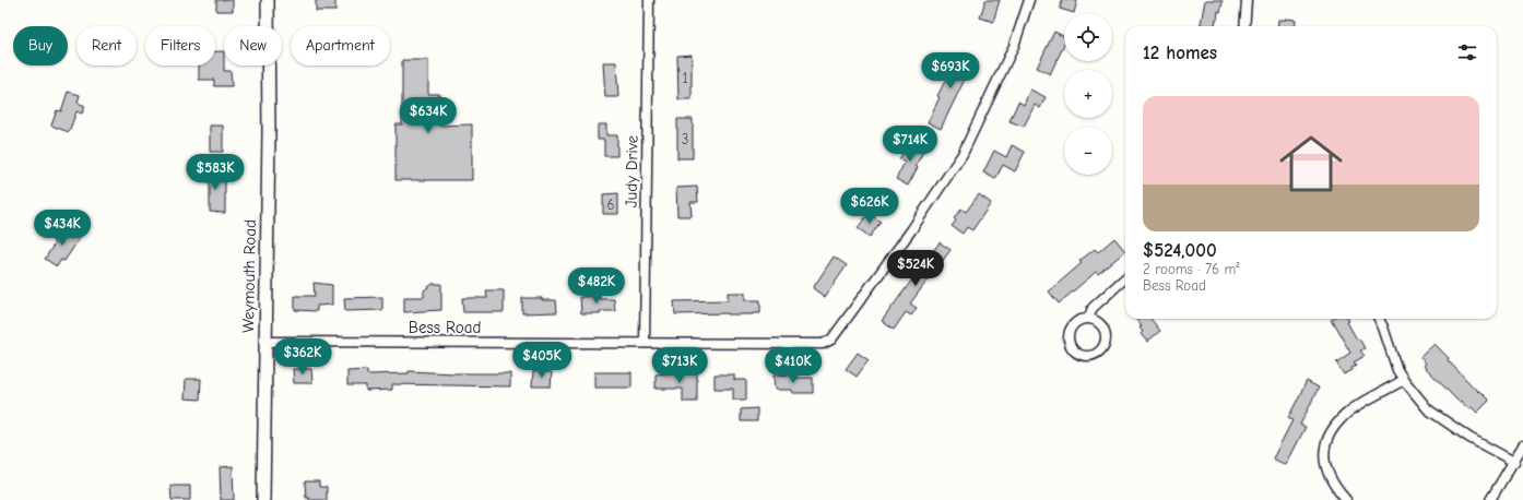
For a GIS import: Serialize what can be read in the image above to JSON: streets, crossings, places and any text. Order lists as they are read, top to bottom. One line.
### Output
{"streets":{"street":["Judy Drive","Weymouth Road","Bess Road"]},"crossings":[["Judy Drive","Bess Road"],["Weymouth Road","Bess Road"]],"house_numbers":["1","3","6"],"page":{"map_buttons":["+","−"],"chip":["Buy","Rent","Filters","New","Apartment"],"heading":"12 homes","price":["$693K","$634K","$714K","$583K","$626K","$434K","$524K","$482K","$362K","$405K","$713K","$410K"],"list":[{"name":"$524,000","note":"2 rooms · 76 m² · Bess Road"}]}}
